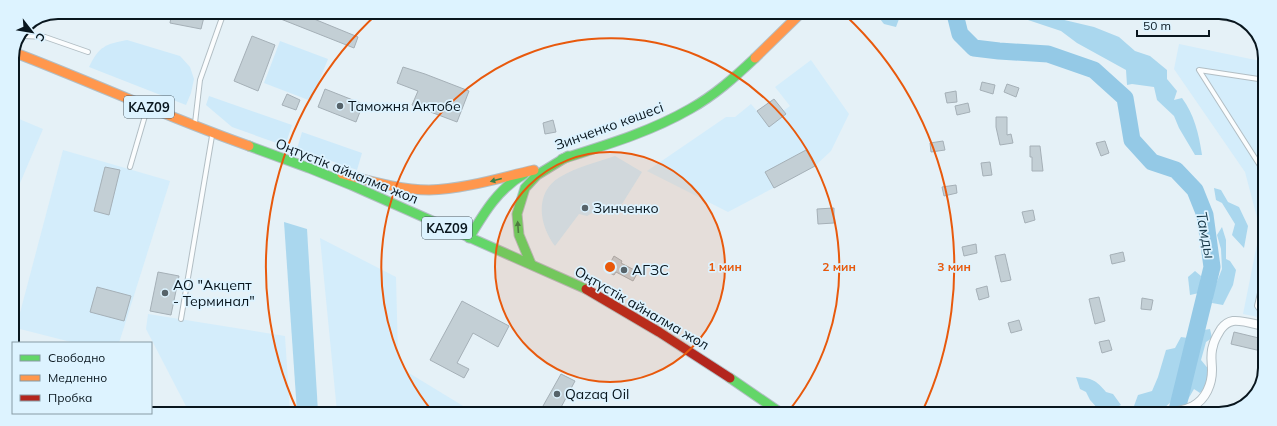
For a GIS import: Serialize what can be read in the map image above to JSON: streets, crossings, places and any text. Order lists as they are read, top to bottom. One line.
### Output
{"streets":{"main road":["KAZ09","Зинченко көшесі","Оңтүстік айналма жол"]},"crossings":[["Зинченко көшесі","Оңтүстік айналма жол"]],"water":["Тамды"],"places":["Таможня Актобе","Зинченко","АГЗС","АО \"Акцепт - Терминал\"","Qazaq Oil"],"legend":["Свободно","Медленно","Пробка"],"scale_bar":"50 m","north":"bottom right","rings":["1 мин","2 мин","3 мин"]}
